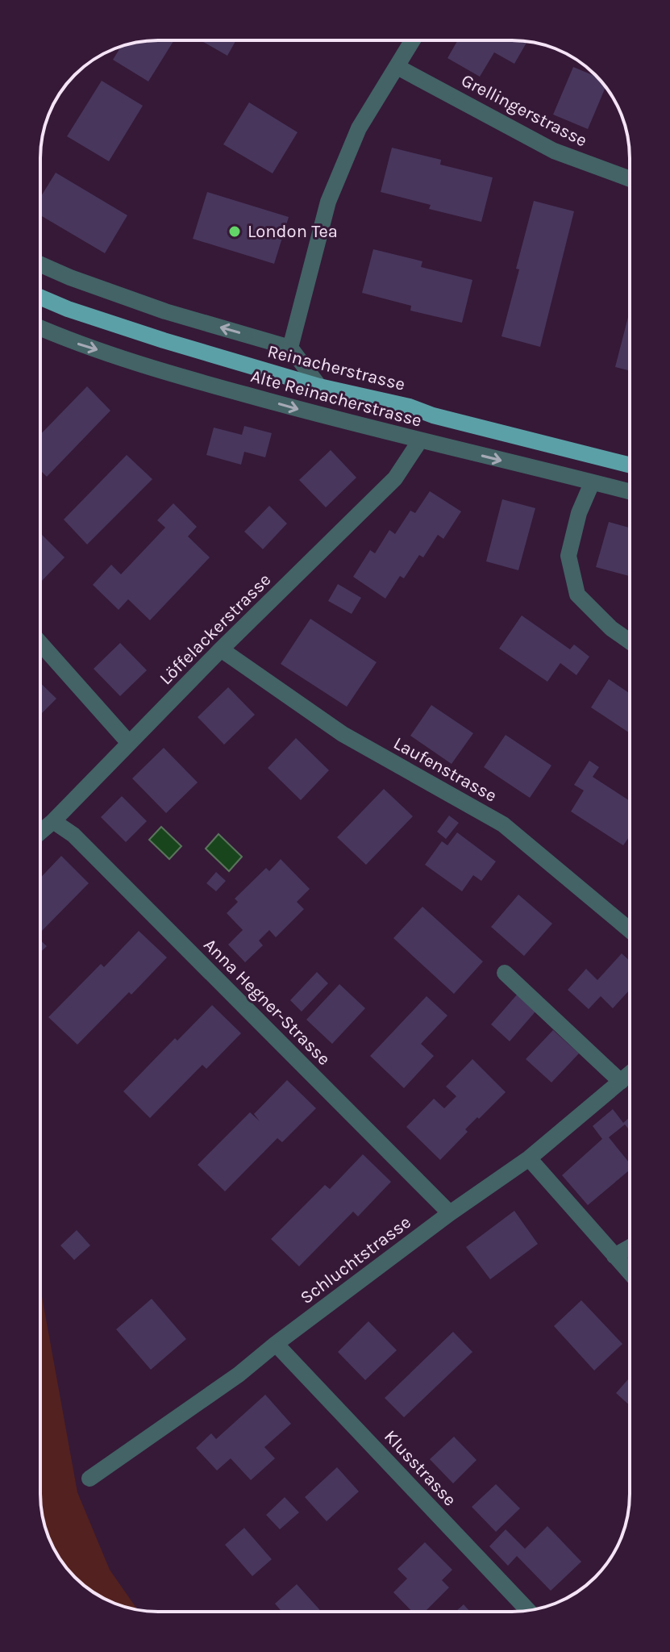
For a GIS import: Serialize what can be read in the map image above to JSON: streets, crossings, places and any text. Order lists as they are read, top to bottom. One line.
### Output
{"streets":{"main road":["Reinacherstrasse"],"street":["Grellingerstrasse","Alte Reinacherstrasse","Löffelackerstrasse","Laufenstrasse","Anna Hegner-Strasse","Schluchtstrasse","Klusstrasse"]},"crossings":[["Reinacherstrasse","Alte Reinacherstrasse"],["Alte Reinacherstrasse","Löffelackerstrasse"],["Löffelackerstrasse","Laufenstrasse"],["Löffelackerstrasse","Anna Hegner-Strasse"],["Anna Hegner-Strasse","Schluchtstrasse"],["Schluchtstrasse","Klusstrasse"]],"places":["London Tea"]}
